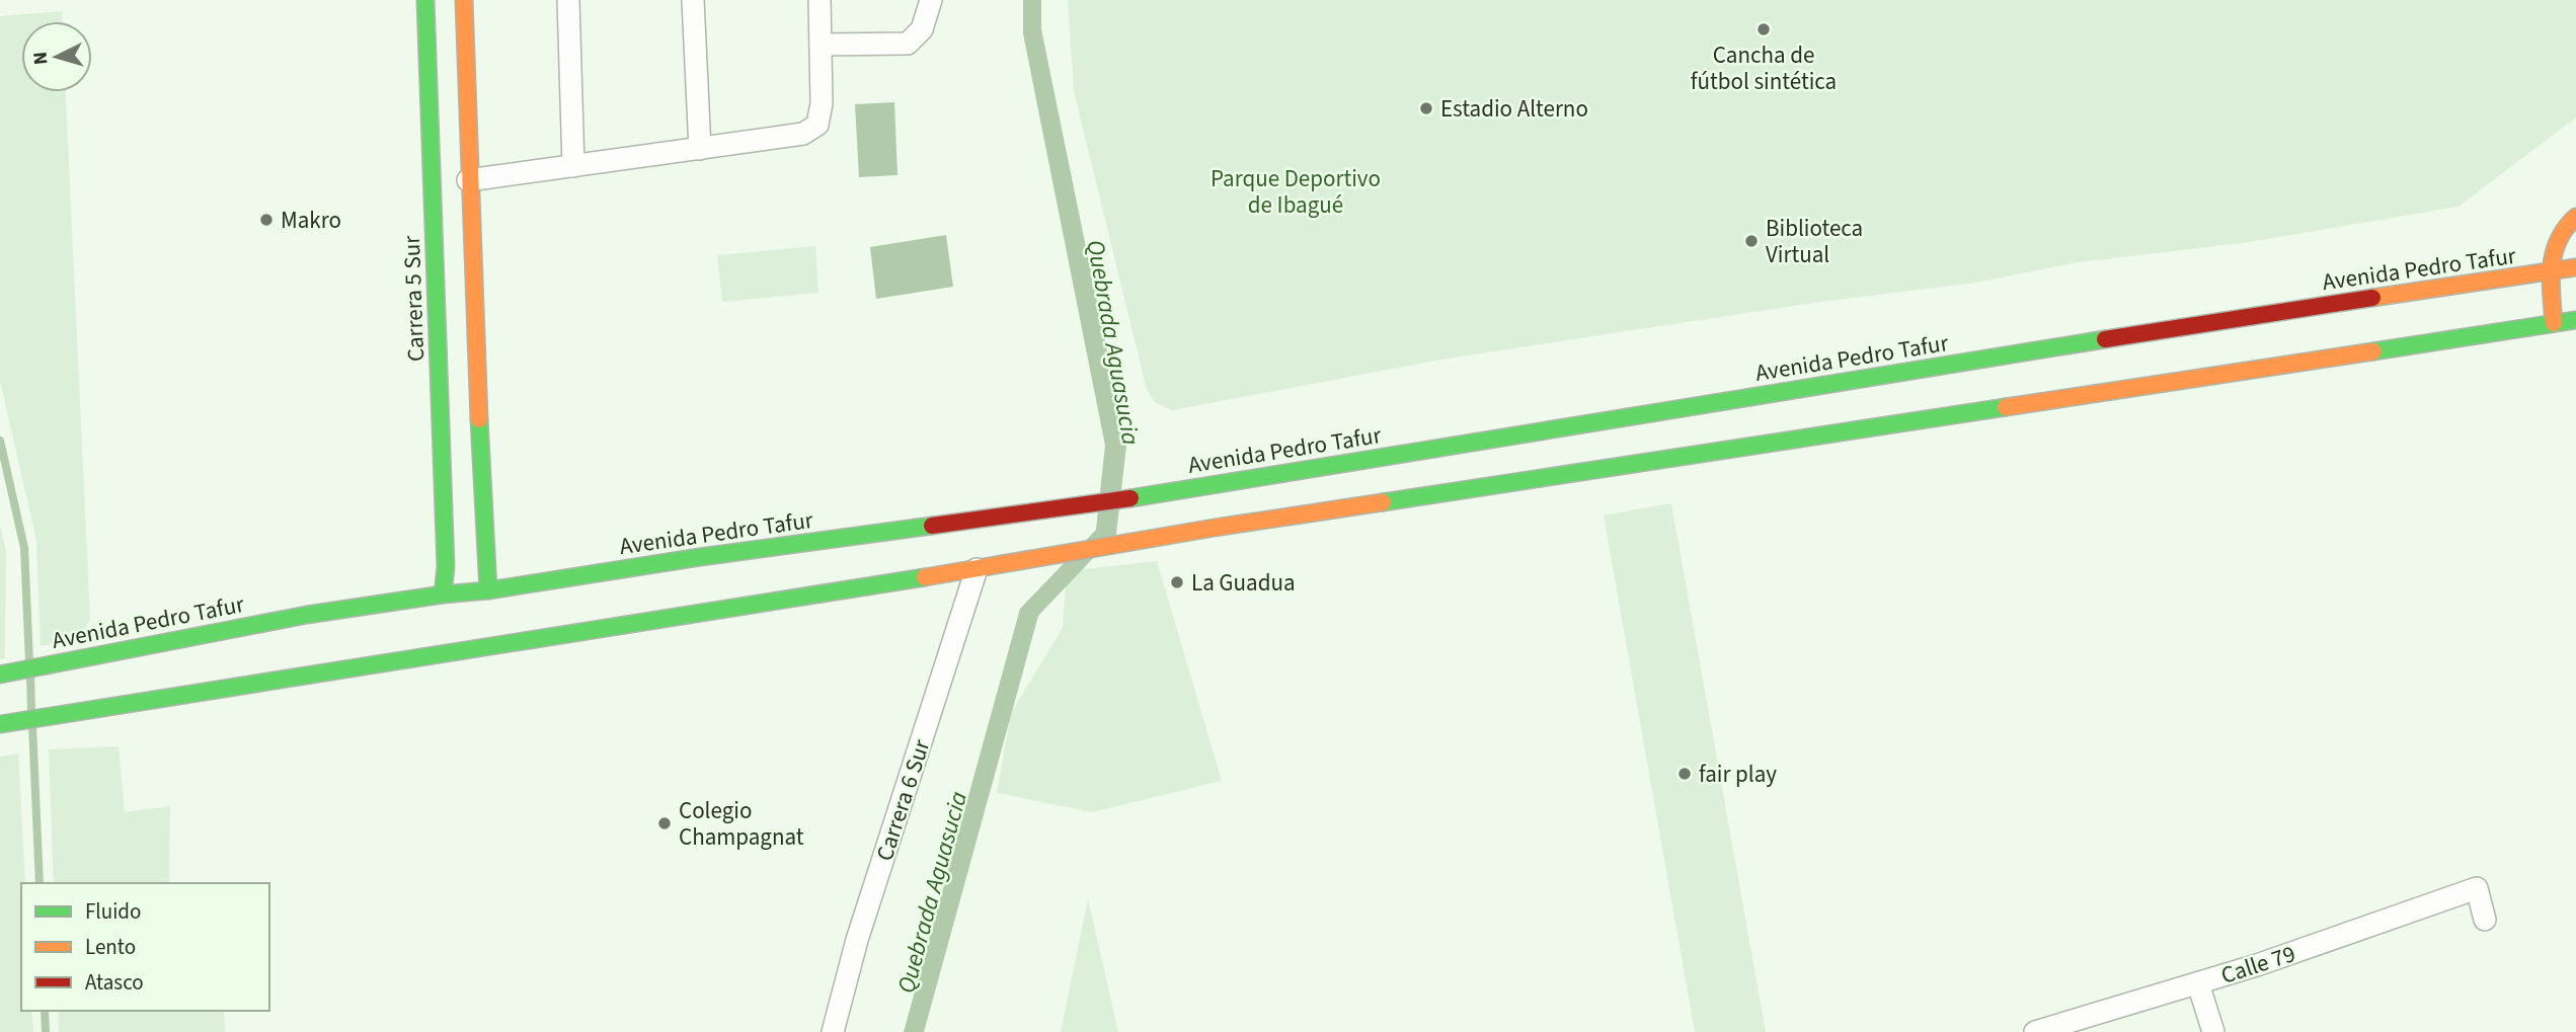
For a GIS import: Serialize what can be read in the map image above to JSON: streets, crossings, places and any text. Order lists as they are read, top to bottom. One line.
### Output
{"streets":{"main road":["Avenida Pedro Tafur","Carrera 5 Sur"],"street":["Carrera 6 Sur","Calle 79"]},"crossings":[["Avenida Pedro Tafur","Carrera 5 Sur"]],"water":["Quebrada Aguasucia"],"parks":["Parque Deportivo de Ibagué"],"places":["Cancha de fútbol sintética","Estadio Alterno","Makro","Biblioteca Virtual","La Guadua","fair play","Colegio Champagnat"],"legend":["Fluido","Lento","Atasco"],"north":"left"}
